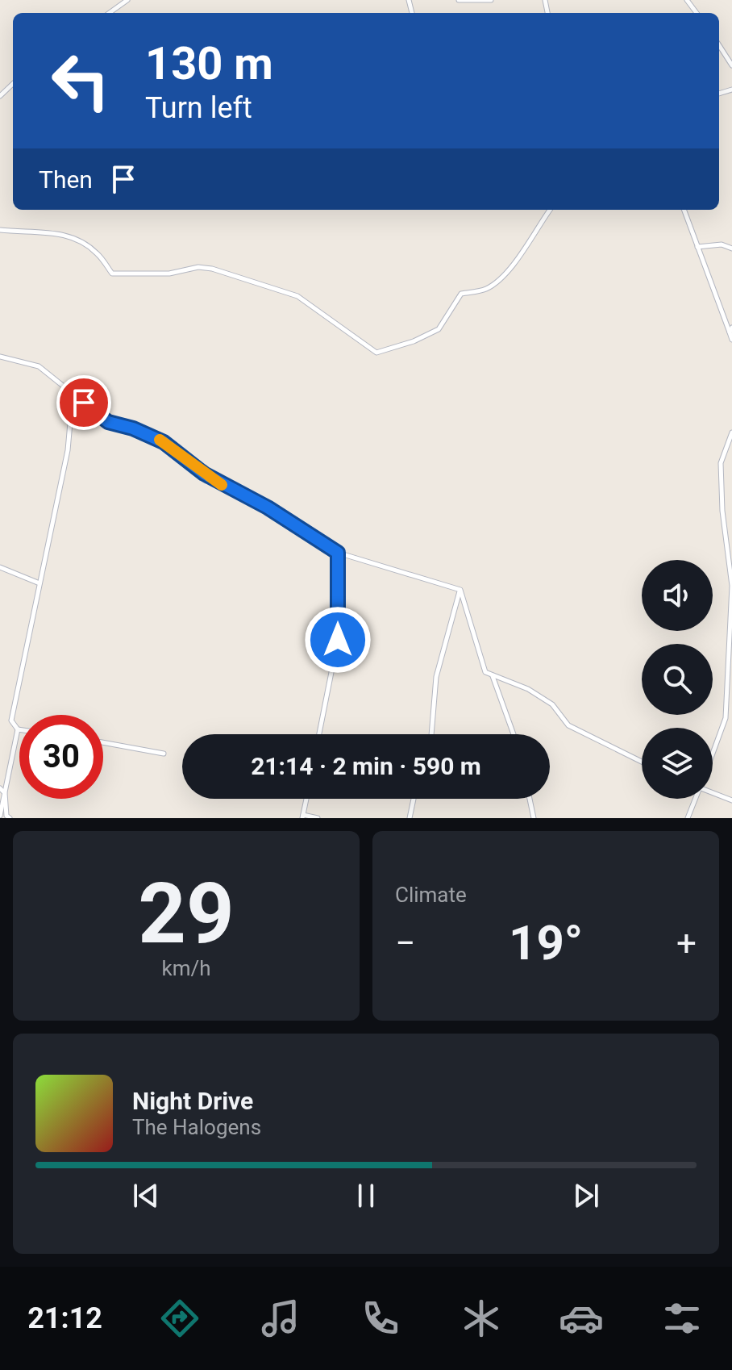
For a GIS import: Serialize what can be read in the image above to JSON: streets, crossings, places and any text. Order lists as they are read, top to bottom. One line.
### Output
{"page":{"turn":["130 m","Turn left"],"then":"Then","limit":"30","trip":"21:14 · 2 min · 590 m","tile":[["29","km/h"],"Climate"],"heat":["−","19°","+"],"song":["Night Drive","The Halogens"],"tabs":"21:12"}}
